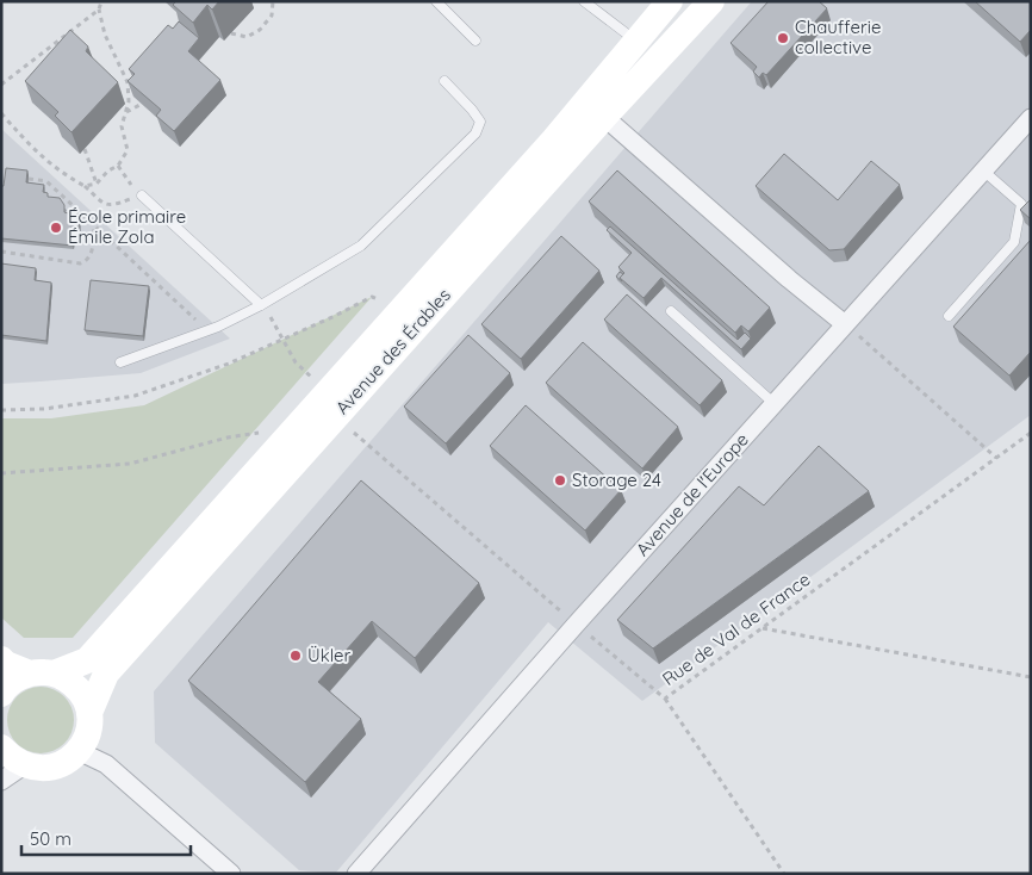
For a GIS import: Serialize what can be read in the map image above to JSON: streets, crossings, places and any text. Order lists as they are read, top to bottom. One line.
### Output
{"streets":{"main road":["Avenue des Érables"],"street":["Avenue de l'Europe"],"path":["Rue de Val de France"]},"crossings":[["Avenue des Érables","Rue de Val de France"],["Avenue de l'Europe","Rue de Val de France"]],"places":["Chaufferie collective","École primaire Émile Zola","Storage 24","Ükler"],"scale_bar":"50 m"}
